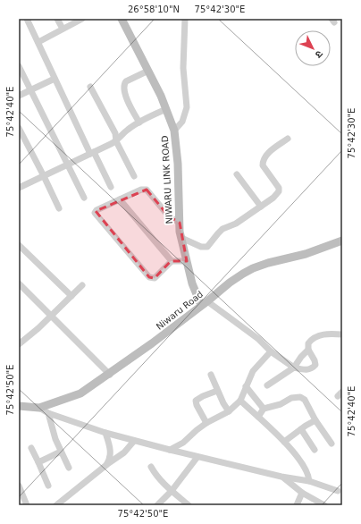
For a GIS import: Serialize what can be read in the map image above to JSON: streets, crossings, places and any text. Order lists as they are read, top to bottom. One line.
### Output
{"streets":{"street":["NIWARU LINK ROAD","Niwaru Road"]},"crossings":[["NIWARU LINK ROAD","Niwaru Road"]],"north":"bottom right","coordinates":["26°58'10\"N","75°42'30\"E","75°42'40\"E","75°42'50\"E"]}
